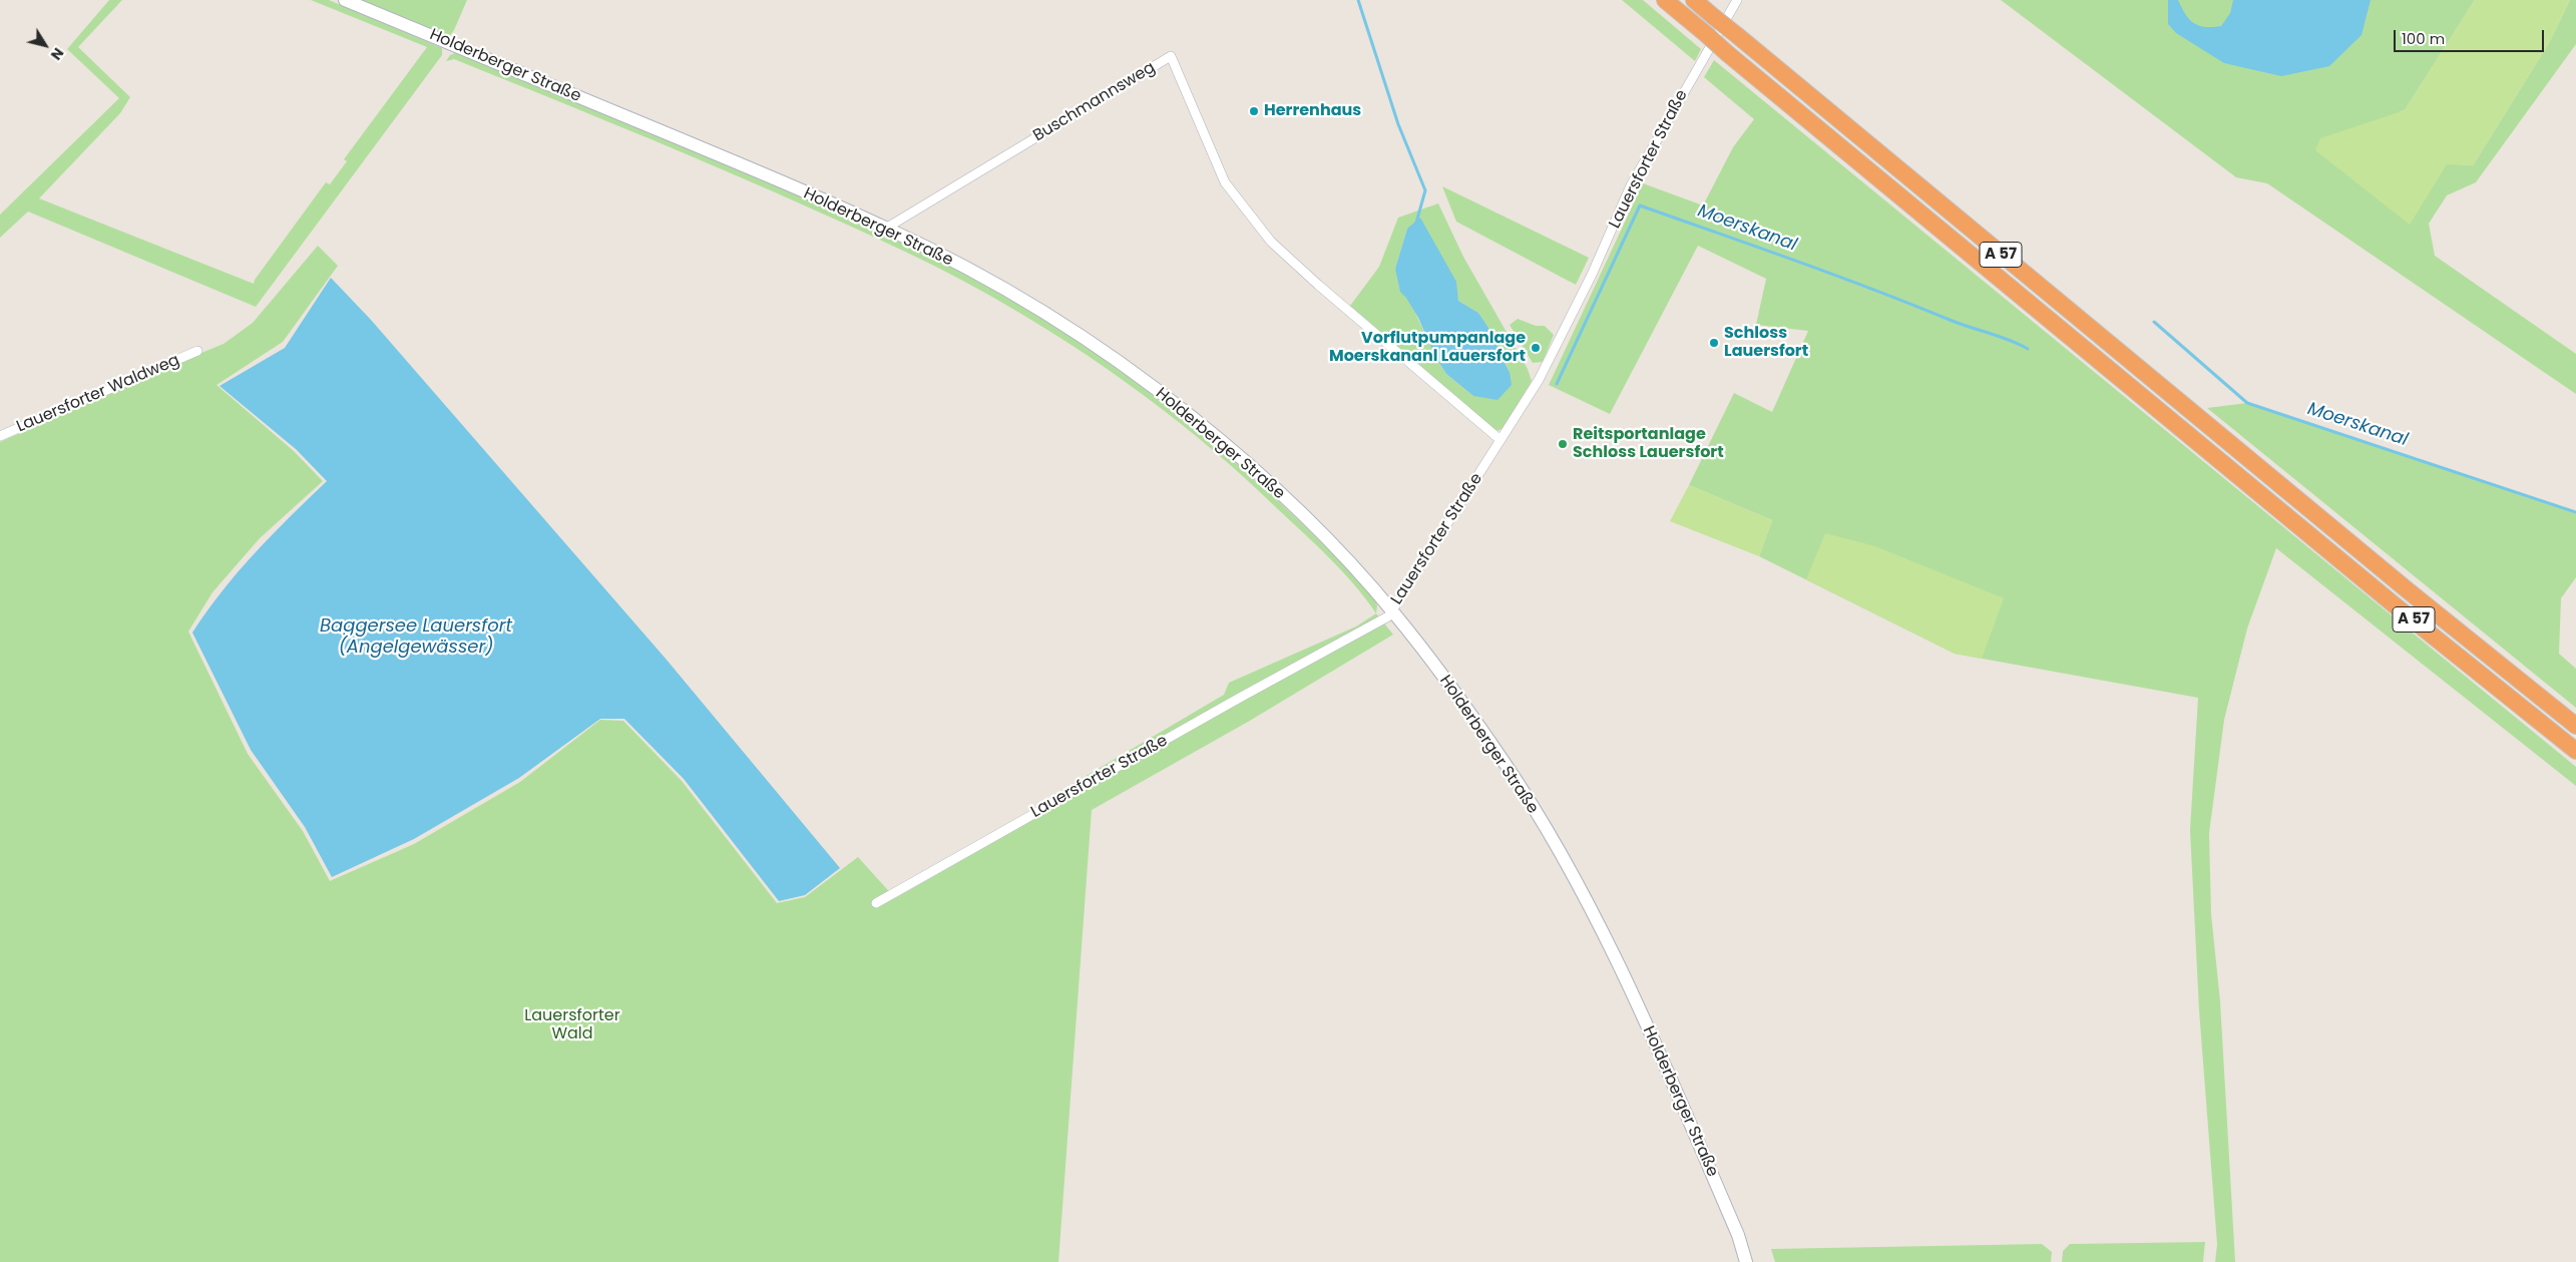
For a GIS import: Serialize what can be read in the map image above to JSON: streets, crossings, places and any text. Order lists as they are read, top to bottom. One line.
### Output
{"streets":{"highway":["A 57"],"main road":["Holderberger Straße"],"street":["Buschmannsweg","Lauersforter Straße","Lauersforter Waldweg"]},"crossings":[["Holderberger Straße","Buschmannsweg"],["Holderberger Straße","Lauersforter Straße"],["Buschmannsweg","Lauersforter Straße"]],"water":["Moerskanal","Baggersee Lauersfort (Angelgewässer)"],"parks":["Lauersforter Wald"],"places":["Herrenhaus","Schloss Lauersfort","Vorflutpumpanlage Moerskananl Lauersfort","Reitsportanlage Schloss Lauersfort"],"scale_bar":"100 m","north":"bottom right"}
